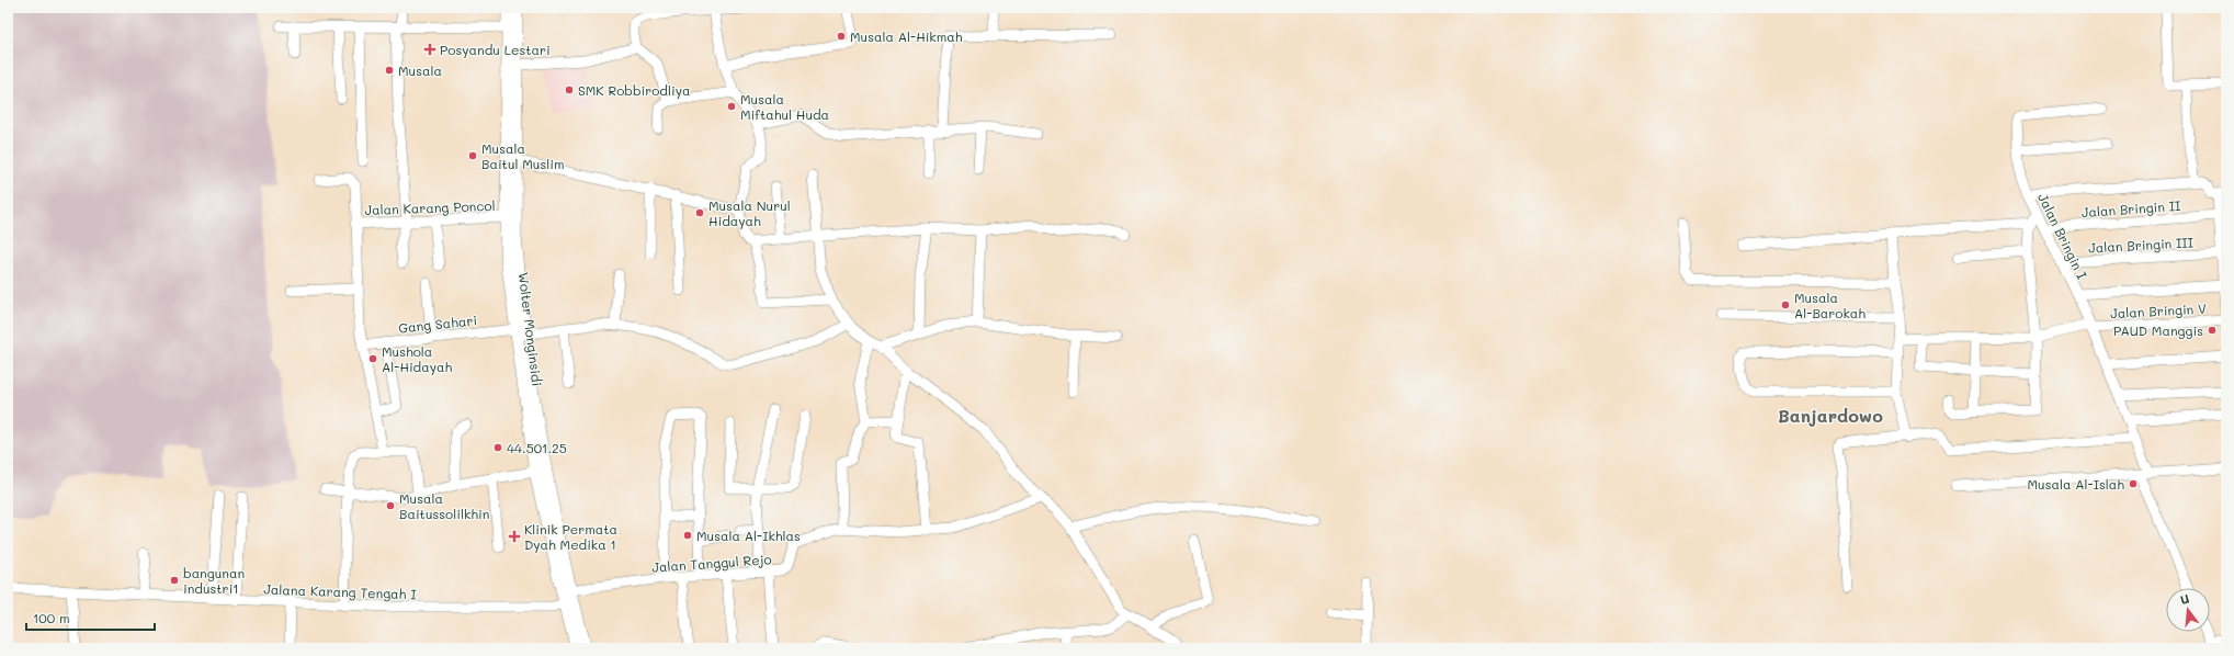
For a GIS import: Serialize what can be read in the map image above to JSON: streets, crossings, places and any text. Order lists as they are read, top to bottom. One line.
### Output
{"streets":{"main road":["Wolter Monginsidi"],"street":["Jalan Karang Poncol","Jalan Bringin II","Jalan Bringin I","Jalan Bringin III","Jalan Bringin V","Gang Sahari","Jalan Tanggul Rejo","Jalana Karang Tengah I"]},"crossings":[["Jalan Karang Poncol","Wolter Monginsidi"],["Jalan Bringin II","Jalan Bringin I"],["Jalan Bringin I","Jalan Bringin III"],["Jalan Bringin I","Jalan Bringin V"],["Gang Sahari","Wolter Monginsidi"],["Wolter Monginsidi","Jalan Tanggul Rejo"],["Wolter Monginsidi","Jalana Karang Tengah I"]],"districts":["Banjardowo"],"places":{"other":["Musala Al-Hikmah","Musala","SMK Robbirodliya","Musala Miftahul Huda","Musala Baitul Muslim","Musala Nurul Hidayah","Musala Al-Barokah","PAUD Manggis","Mushola Al-Hidayah","44.501.25","Musala Al-Islah","Musala Baitussolilkhin","Musala Al-Ikhlas","bangunan industri1"],"health":["Posyandu Lestari","Klinik Permata Dyah Medika 1"]},"scale_bar":"100 m","north":"top"}
